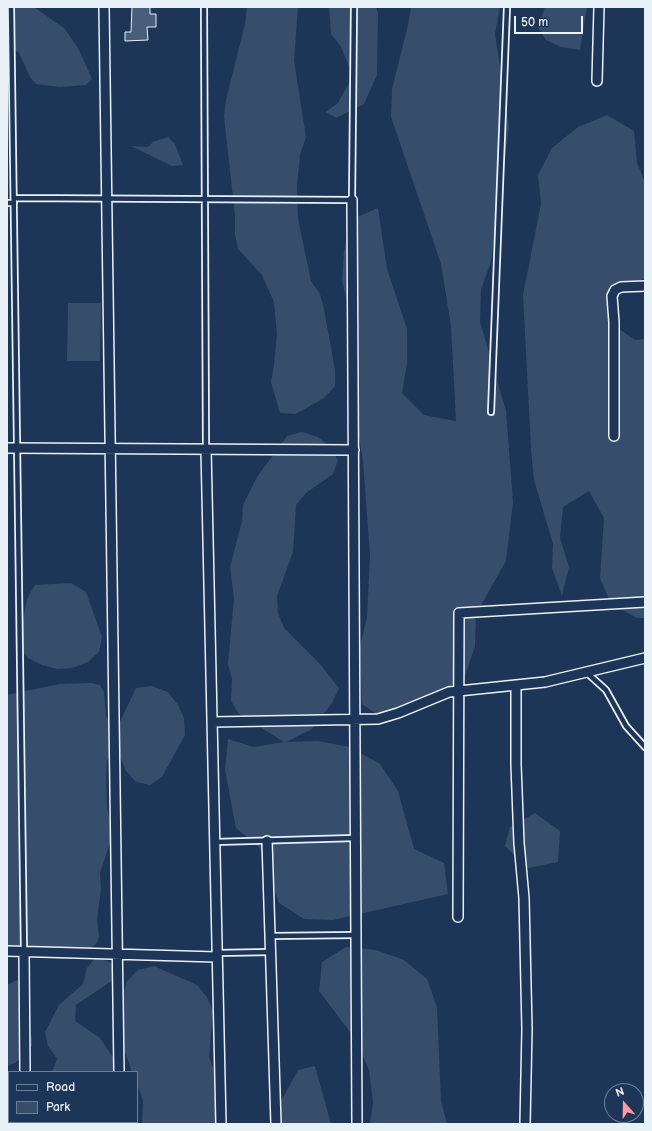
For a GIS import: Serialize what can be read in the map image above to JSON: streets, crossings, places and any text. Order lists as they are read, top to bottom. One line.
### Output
{"legend":["Road","Park"],"scale_bar":"50 m","north":"top"}
